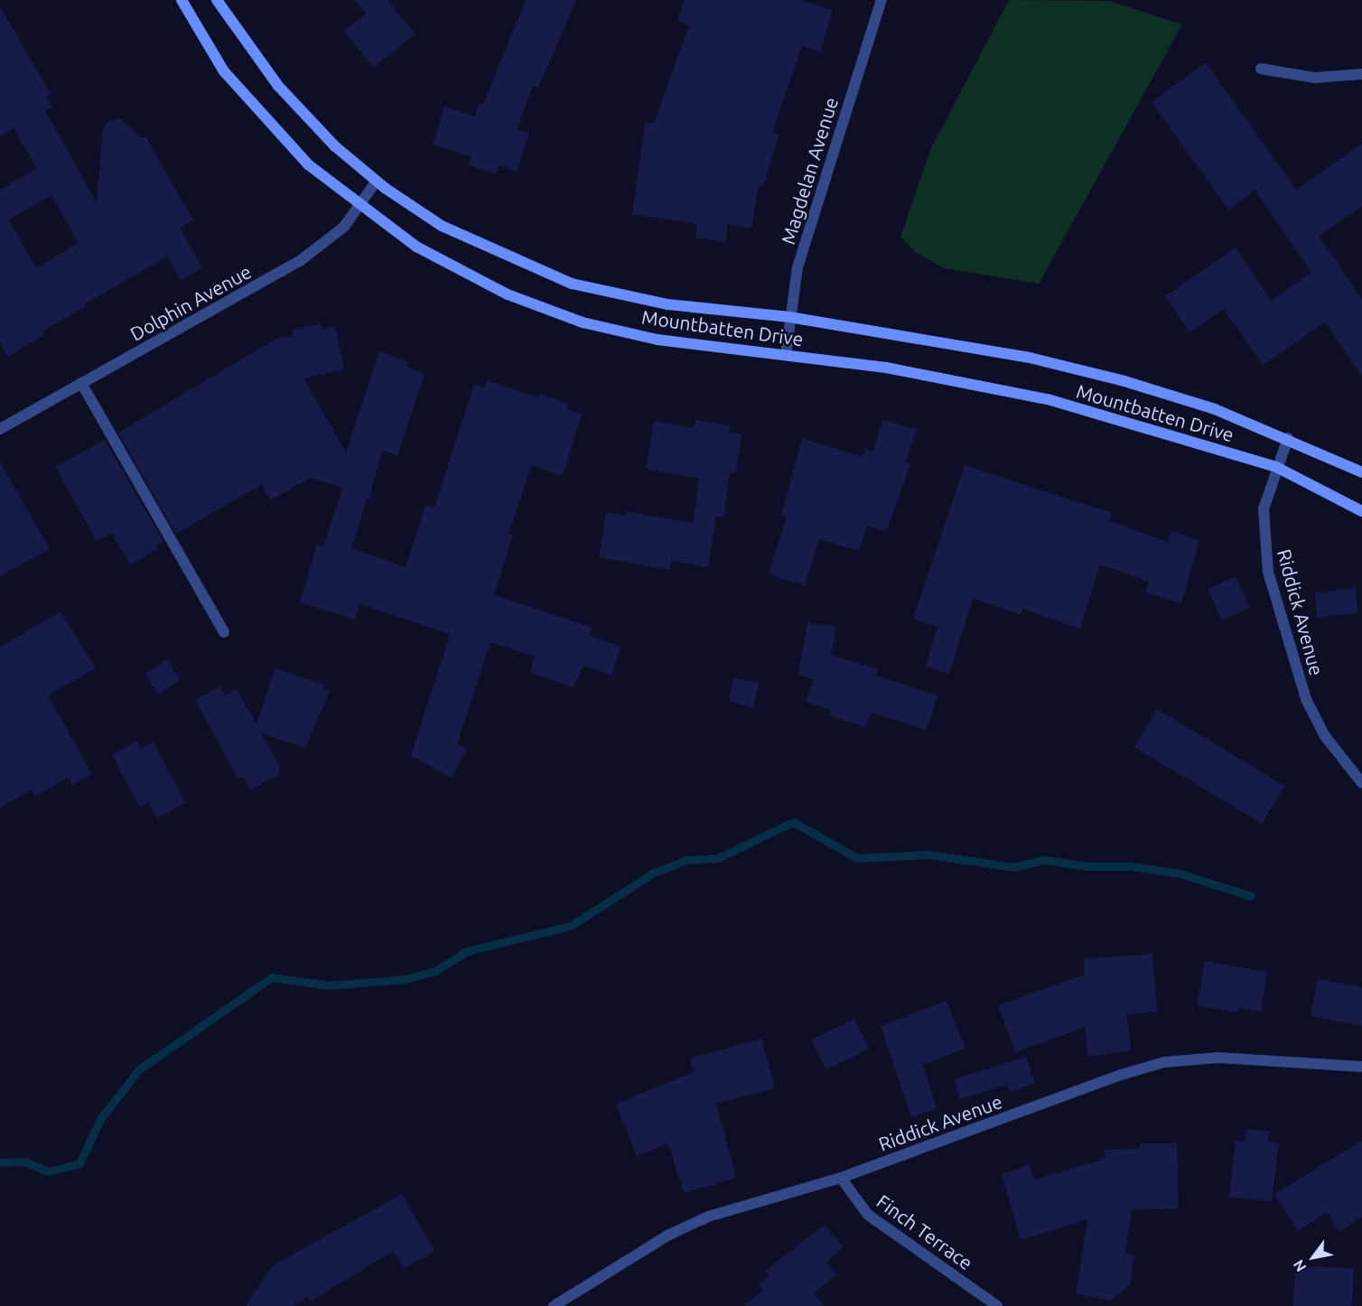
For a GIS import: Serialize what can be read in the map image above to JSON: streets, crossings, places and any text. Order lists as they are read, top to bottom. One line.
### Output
{"streets":{"main road":["Mountbatten Drive"],"street":["Magdelan Avenue","Dolphin Avenue","Riddick Avenue","Finch Terrace"]},"crossings":[["Magdelan Avenue","Mountbatten Drive"],["Dolphin Avenue","Mountbatten Drive"],["Mountbatten Drive","Riddick Avenue"],["Riddick Avenue","Finch Terrace"]],"north":"bottom left"}
